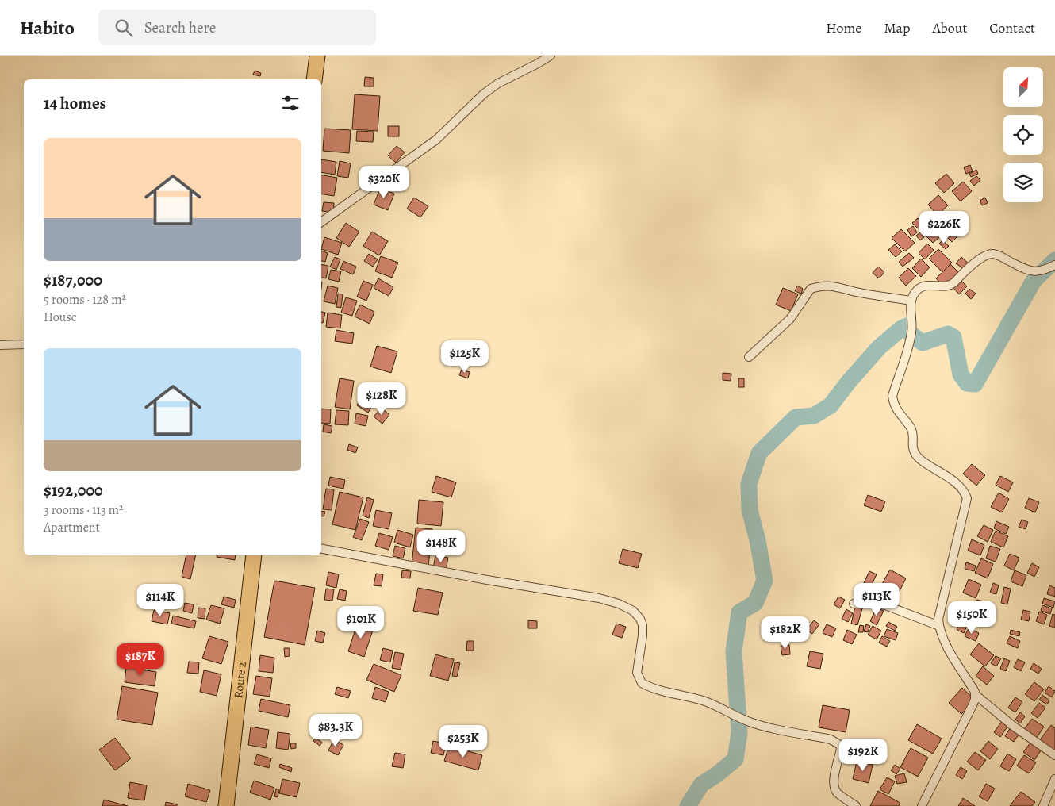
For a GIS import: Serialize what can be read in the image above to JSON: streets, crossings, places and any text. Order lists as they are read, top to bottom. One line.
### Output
{"streets":{"highway":["Route 2"]},"north":"top right","page":{"header":"Habito","search":"Search here","nav":["Home","Map","About","Contact"],"heading":"14 homes","list":[{"name":"$187,000","note":"5 rooms · 128 m² · House"},{"name":"$192,000","note":"3 rooms · 113 m² · Apartment"}],"price":["$320K","$226K","$125K","$128K","$148K","$113K","$114K","$150K","$101K","$182K","$187K","$83.3K","$253K","$192K"]}}
